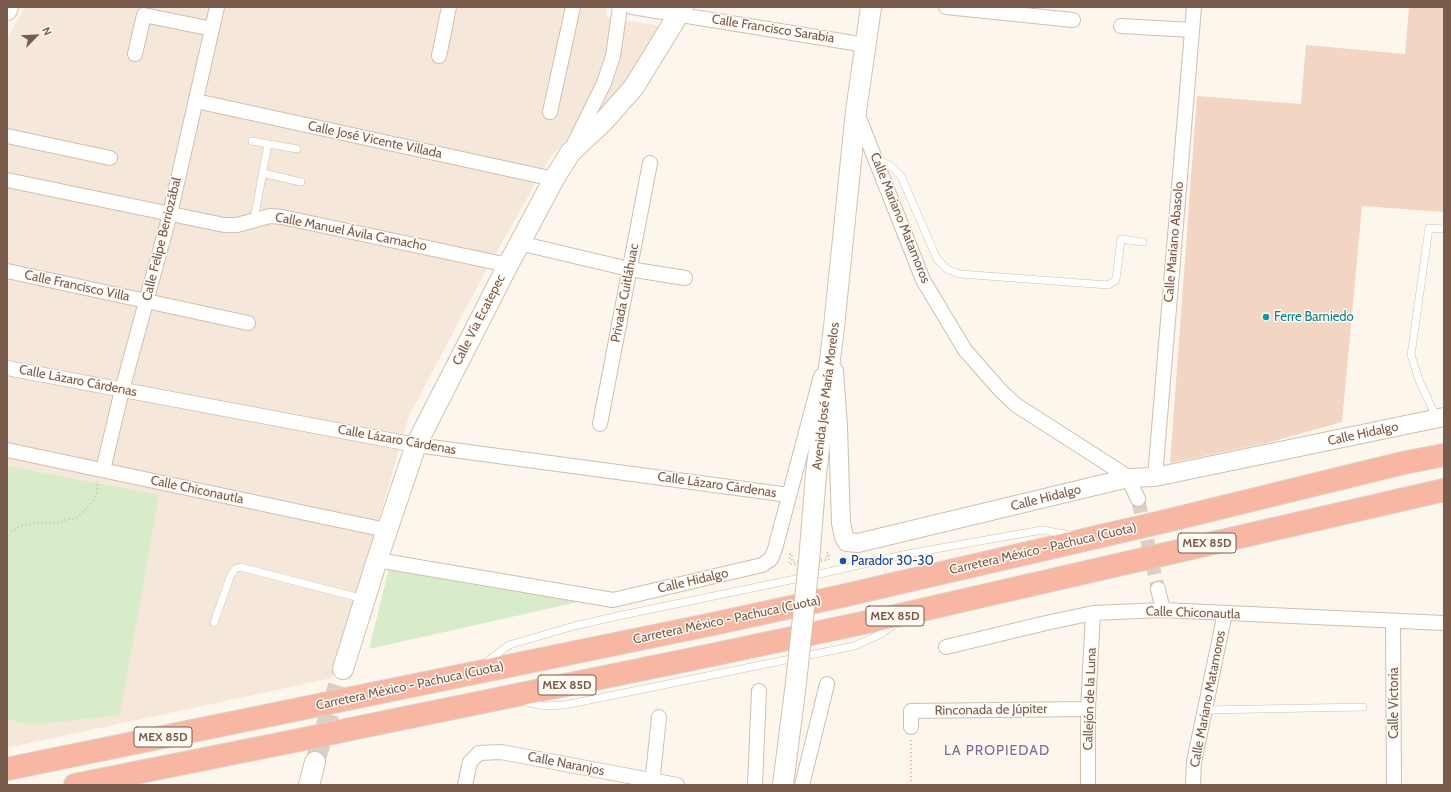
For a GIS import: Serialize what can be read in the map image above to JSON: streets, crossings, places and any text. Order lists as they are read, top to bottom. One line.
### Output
{"streets":{"highway":["MEX 85D","Carretera México - Pachuca (Cuota)"],"main road":["Calle Vía Ecatepec","Avenida José María Morelos"],"street":["Calle Francisco Sarabia","Calle José Vicente Villada","Calle Mariano Matamoros","Calle Manuel Ávila Camacho","Calle Felipe Berriozábal","Calle Mariano Abasolo","Calle Francisco Villa","Privada Cuitláhuac","Calle Lázaro Cárdenas","Calle Hidalgo","Calle Chiconautla","Callejón de la Luna","Calle Victoria","Rinconada de Júpiter","Calle Naranjos"]},"crossings":[["Calle Francisco Sarabia","Calle Vía Ecatepec"],["Calle Francisco Sarabia","Avenida José María Morelos"],["Calle José Vicente Villada","Calle Felipe Berriozábal"],["Calle José Vicente Villada","Calle Vía Ecatepec"],["Calle Mariano Matamoros","Avenida José María Morelos"],["Calle Mariano Matamoros","Calle Hidalgo"],["Calle Mariano Matamoros","Calle Chiconautla"],["Calle Manuel Ávila Camacho","Calle Felipe Berriozábal"],["Calle Manuel Ávila Camacho","Calle Vía Ecatepec"],["Calle Felipe Berriozábal","Calle Francisco Villa"],["Calle Felipe Berriozábal","Calle Lázaro Cárdenas"],["Calle Felipe Berriozábal","Calle Chiconautla"],["Calle Mariano Abasolo","Calle Hidalgo"],["Calle Vía Ecatepec","Calle Lázaro Cárdenas"],["Calle Vía Ecatepec","Calle Hidalgo"],["Calle Vía Ecatepec","Calle Chiconautla"],["Calle Lázaro Cárdenas","Calle Hidalgo"],["Avenida José María Morelos","Calle Hidalgo"],["Calle Chiconautla","Callejón de la Luna"],["Calle Chiconautla","Calle Victoria"],["Callejón de la Luna","Rinconada de Júpiter"]],"districts":["LA PROPIEDAD"],"places":["Ferre Barniedo","Parador 30-30"],"north":"top right"}
